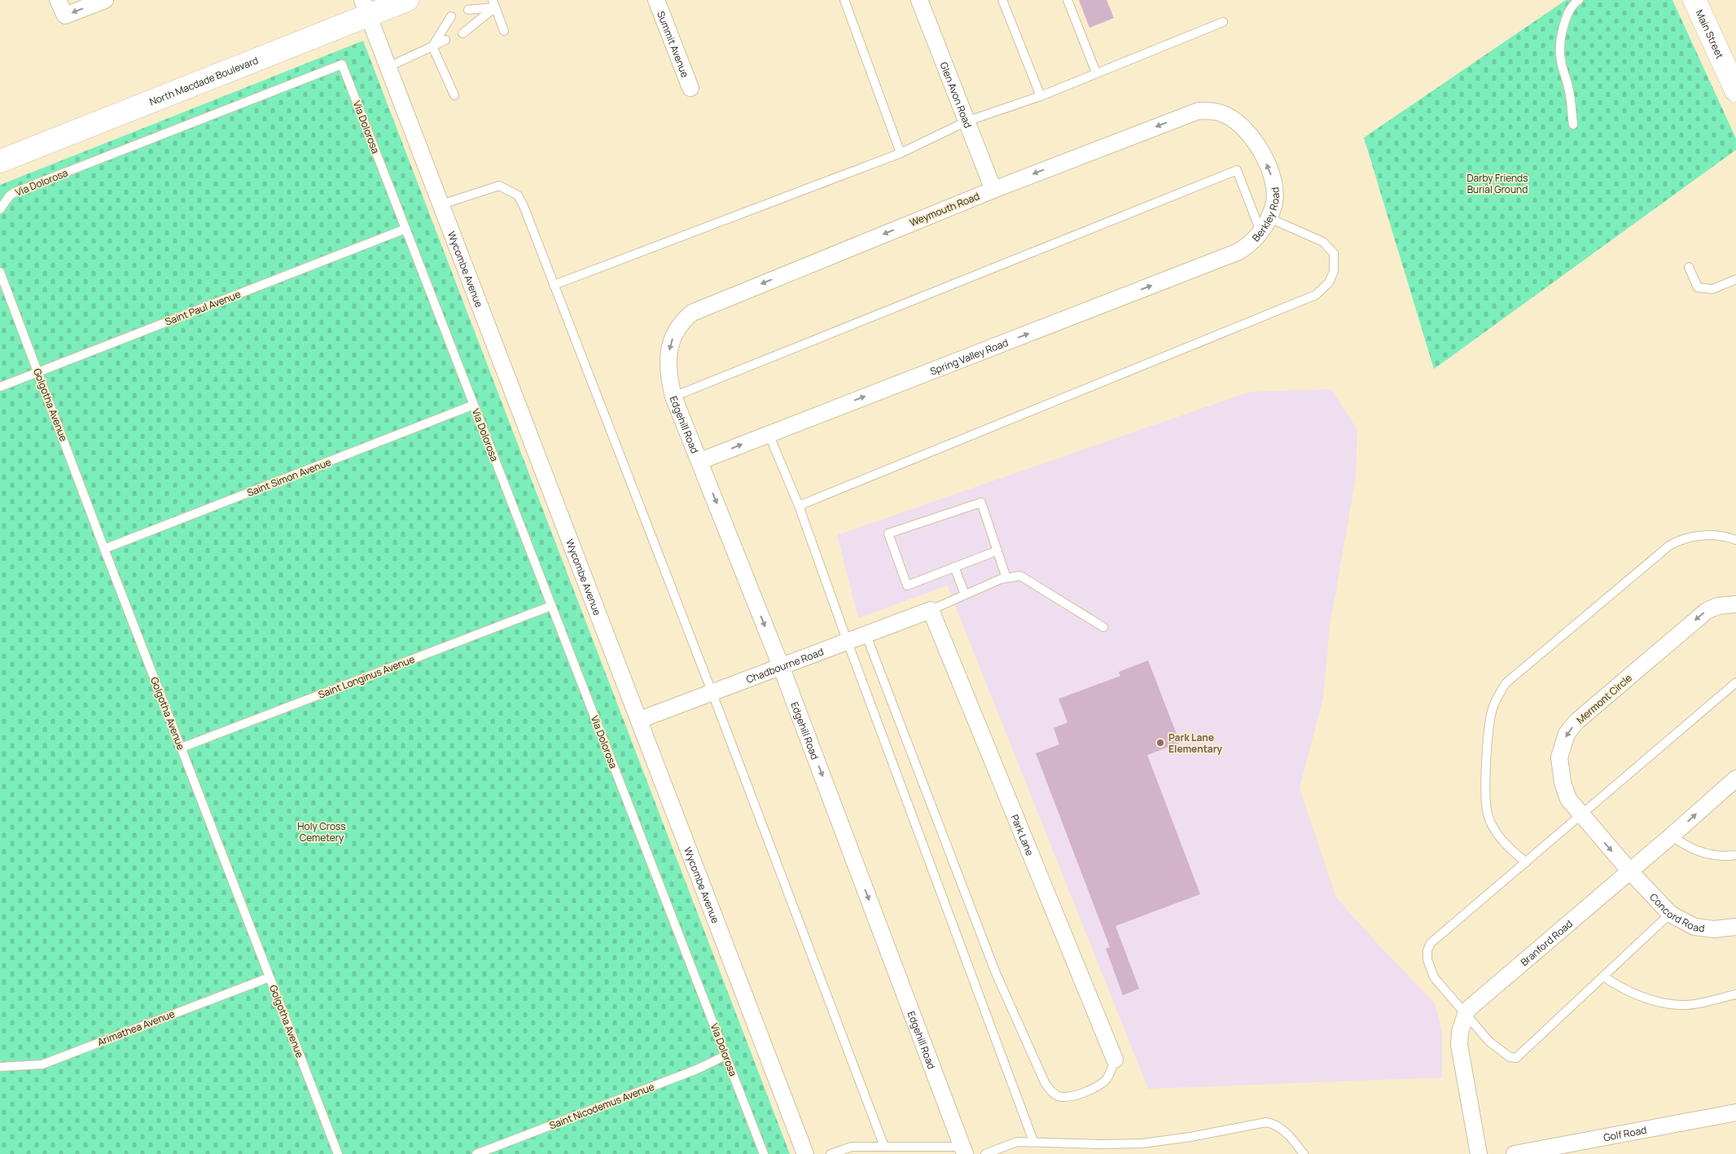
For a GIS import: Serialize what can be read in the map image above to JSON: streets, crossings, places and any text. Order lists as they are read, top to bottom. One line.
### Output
{"streets":{"main road":["Main Street","North Macdade Boulevard"],"street":["Summit Avenue","Glen Avon Road","Weymouth Road","Berkley Road","Wycombe Avenue","Spring Valley Road","Edgehill Road","Chadbourne Road","Mermont Circle","Park Lane","Concord Road","Branford Road","Golf Road"],"lane":["Via Dolorosa","Saint Paul Avenue","Golgotha Avenue","Saint Simon Avenue","Saint Longinus Avenue","Arimathea Avenue","Saint Nicodemus Avenue"]},"crossings":[["North Macdade Boulevard","Wycombe Avenue"],["Glen Avon Road","Weymouth Road"],["Via Dolorosa","Saint Paul Avenue"],["Via Dolorosa","Saint Simon Avenue"],["Via Dolorosa","Saint Longinus Avenue"],["Via Dolorosa","Saint Nicodemus Avenue"],["Weymouth Road","Berkley Road"],["Weymouth Road","Edgehill Road"],["Berkley Road","Spring Valley Road"],["Wycombe Avenue","Chadbourne Road"],["Saint Paul Avenue","Golgotha Avenue"],["Spring Valley Road","Edgehill Road"],["Golgotha Avenue","Saint Simon Avenue"],["Golgotha Avenue","Saint Longinus Avenue"],["Golgotha Avenue","Arimathea Avenue"],["Edgehill Road","Chadbourne Road"],["Chadbourne Road","Park Lane"],["Mermont Circle","Concord Road"],["Mermont Circle","Branford Road"],["Concord Road","Branford Road"]],"one_way":["Weymouth Road","Berkley Road","Spring Valley Road","Edgehill Road"],"parks":["Darby Friends Burial Ground","Holy Cross Cemetery"],"places":["Park Lane Elementary"]}
